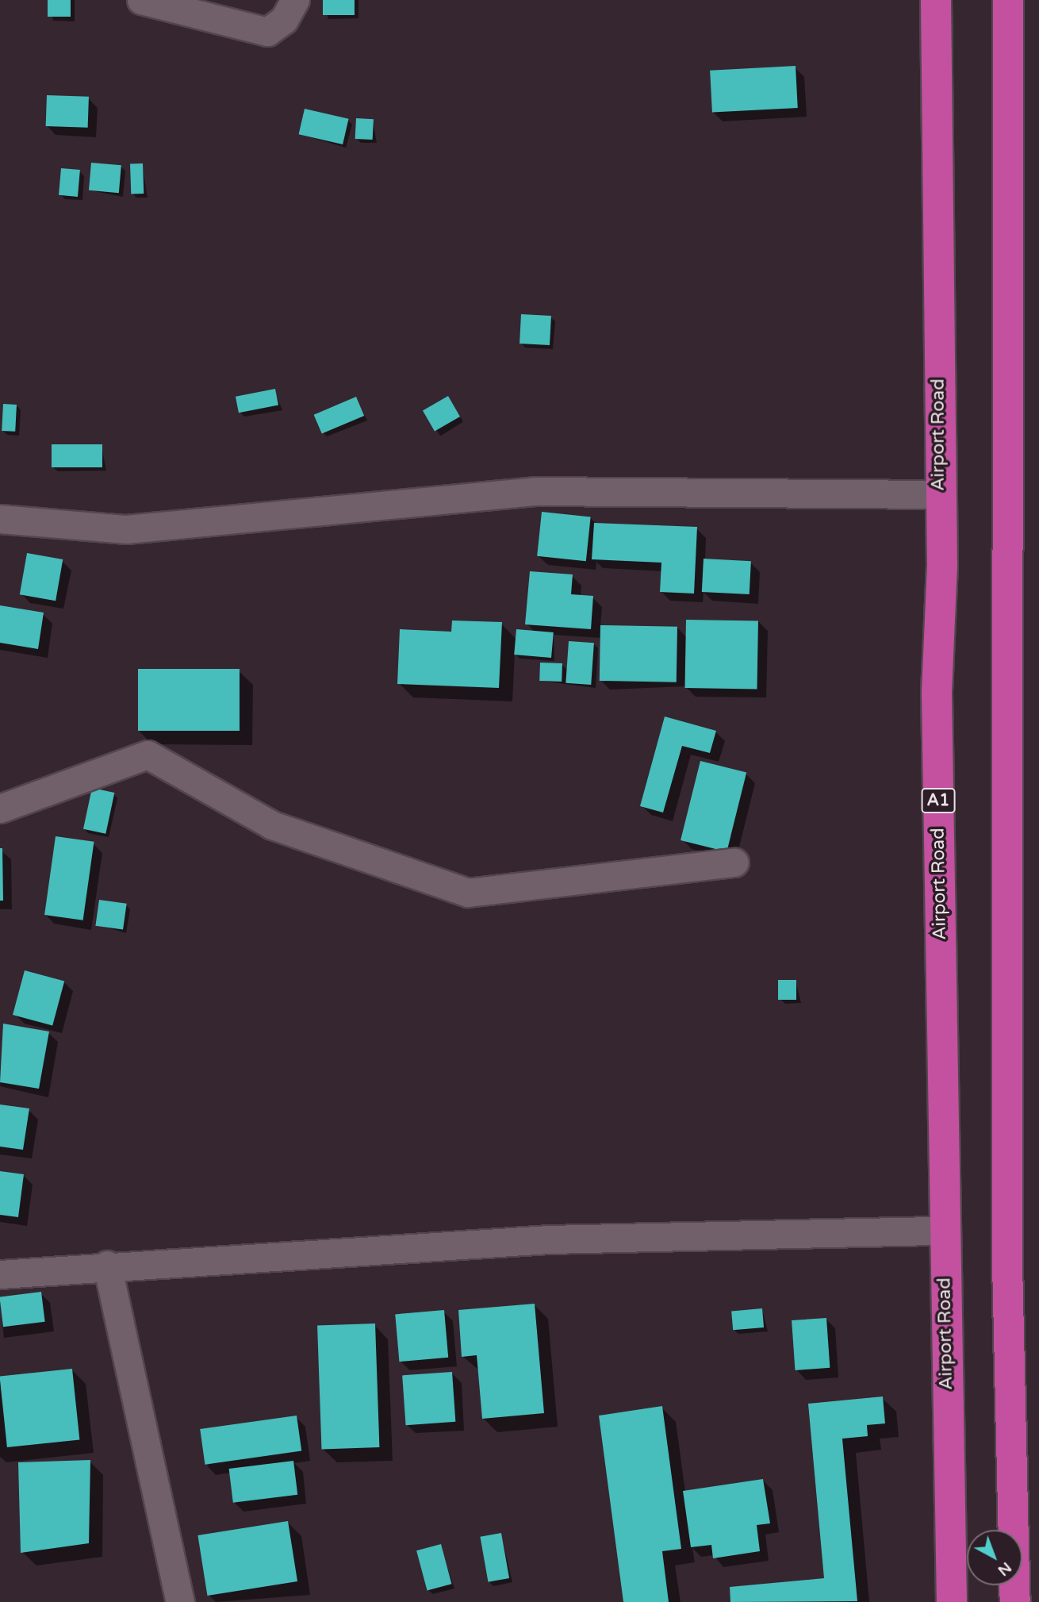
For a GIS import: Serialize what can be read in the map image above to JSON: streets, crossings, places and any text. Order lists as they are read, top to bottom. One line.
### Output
{"streets":{"highway":["Airport Road","A1"]},"north":"bottom right"}
